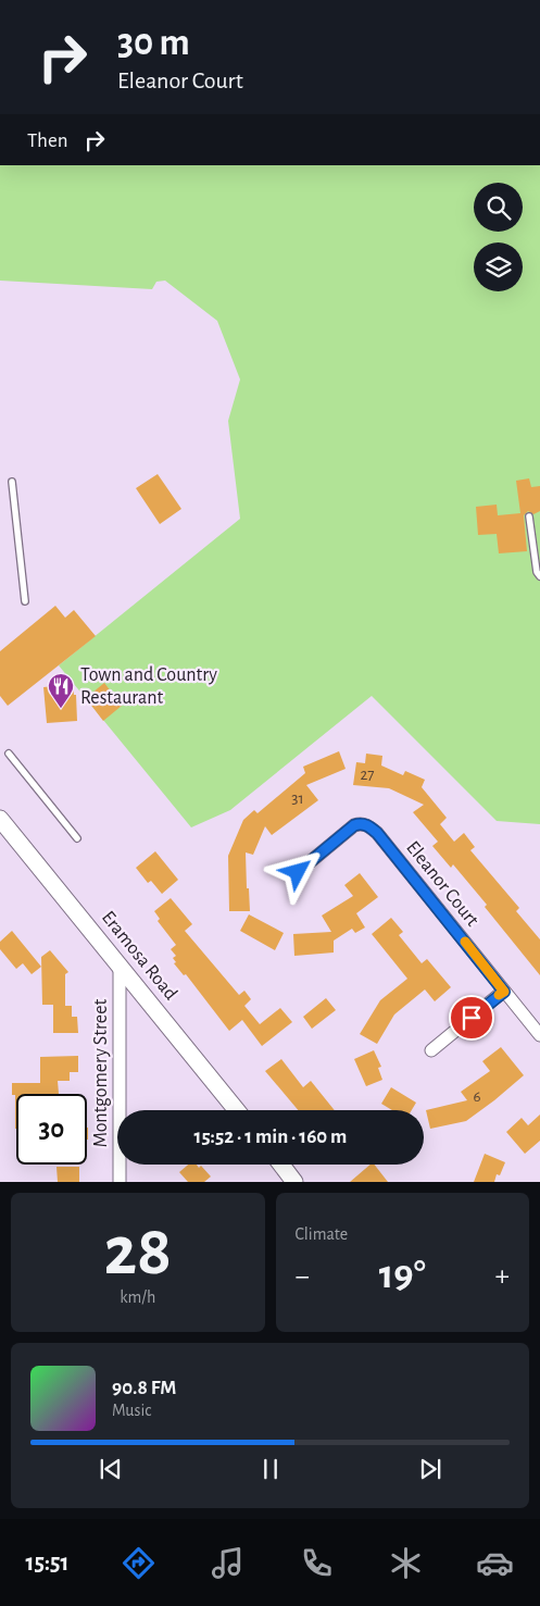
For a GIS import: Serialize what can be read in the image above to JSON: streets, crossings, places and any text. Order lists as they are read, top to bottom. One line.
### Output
{"streets":{"main road":["Eramosa Road"],"street":["Eleanor Court","Montgomery Street"]},"crossings":[["Eramosa Road","Montgomery Street"]],"places":{"restaurant":["Town and Country Restaurant"]},"house_numbers":["27","31","6"],"page":{"turn":["30 m","Eleanor Court"],"then":"Then","limit":"30","trip":"15:52 · 1 min · 160 m","tile":[["28","km/h"],"Climate"],"heat":["−","19°","+"],"song":["90.8 FM","Music"],"tabs":"15:51"}}
